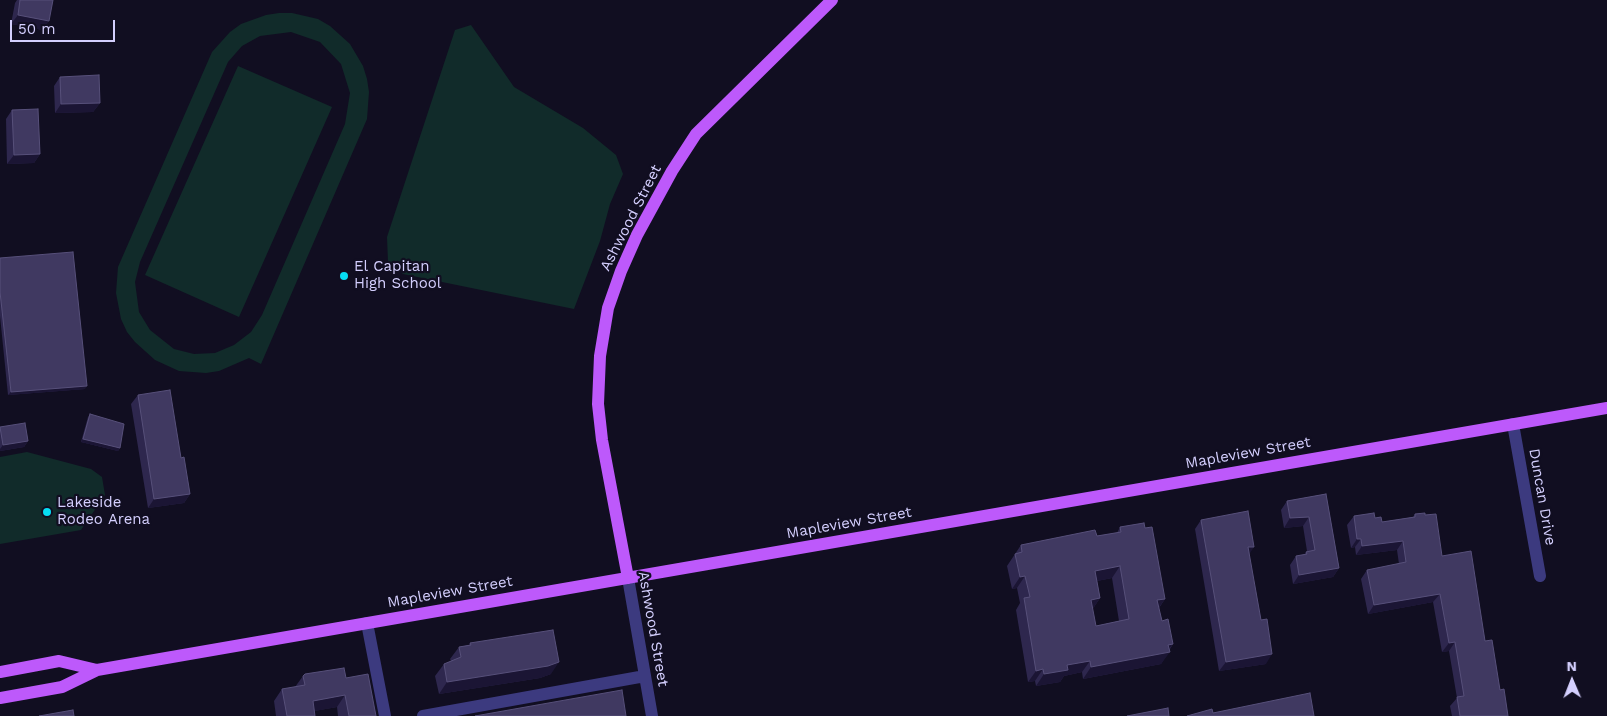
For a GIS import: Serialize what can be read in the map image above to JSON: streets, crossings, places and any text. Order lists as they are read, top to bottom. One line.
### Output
{"streets":{"main road":["Ashwood Street","Mapleview Street"],"street":["Duncan Drive"]},"crossings":[["Ashwood Street","Mapleview Street"],["Mapleview Street","Duncan Drive"]],"places":["El Capitan High School","Lakeside Rodeo Arena"],"scale_bar":"50 m","north":"top"}
